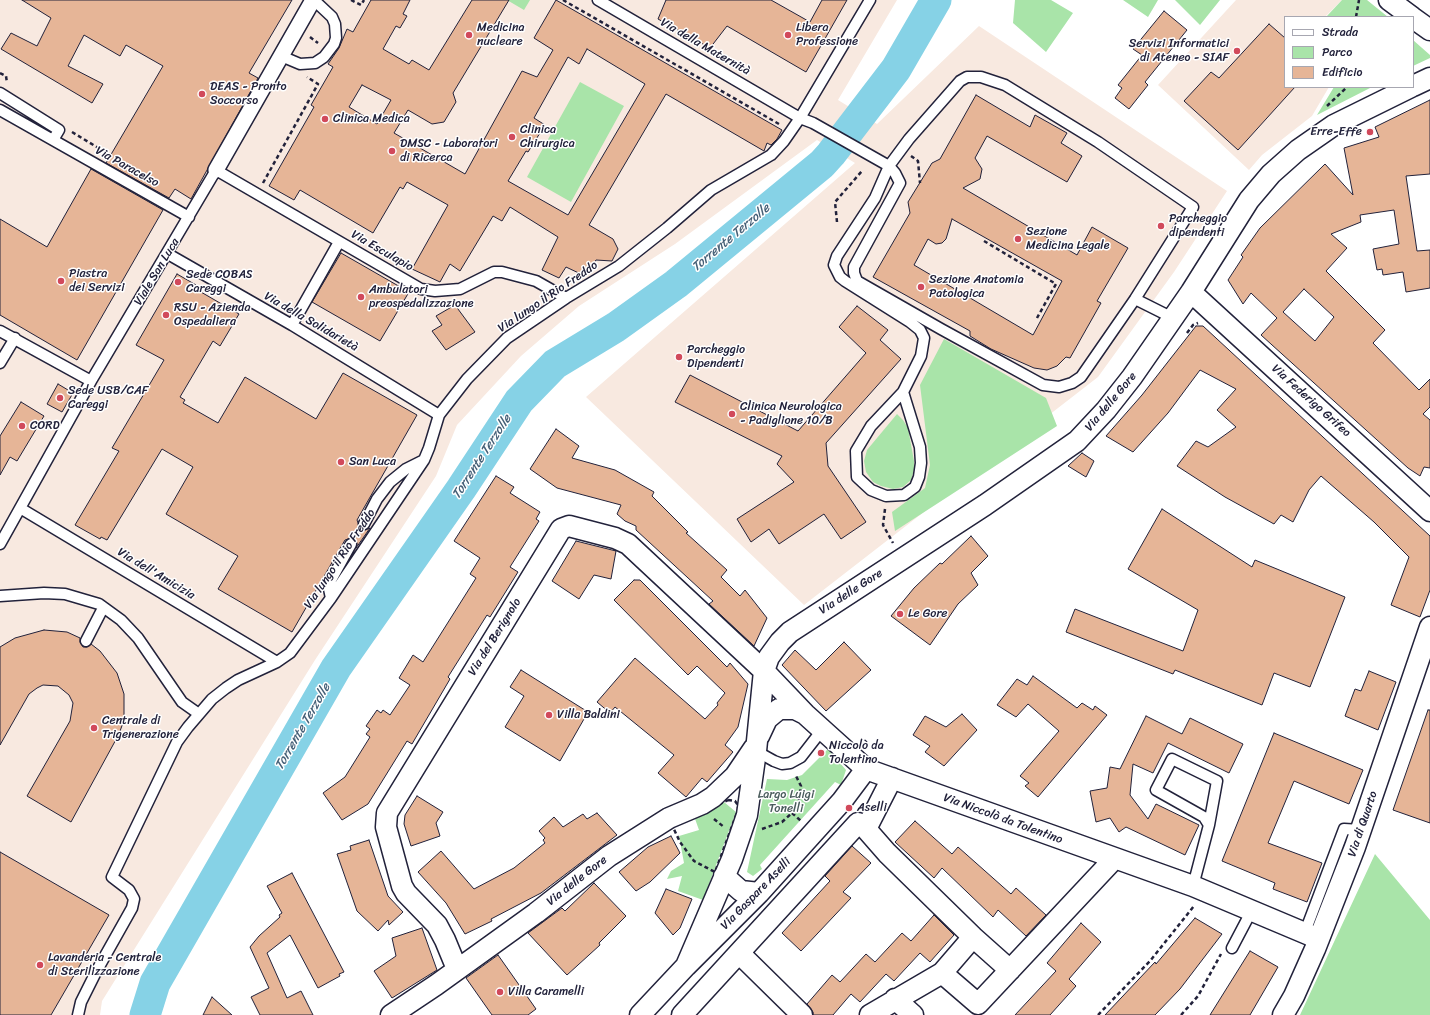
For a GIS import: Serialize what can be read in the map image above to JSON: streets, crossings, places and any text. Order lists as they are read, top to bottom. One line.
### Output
{"streets":{"street":["Viale San Luca","Via Federigo Grifeo","Via delle Gore","Via del Berignolo","Via Niccolò da Tolentino","Via di Quarto","Via Gaspare Aselli"],"lane":["Via della Maternità","Via Paracelso","Via Esculapio","Via lungo il Rio Freddo","Via della Solidarietà","Via dell'Amicizia"]},"crossings":[["Via della Maternità","Via lungo il Rio Freddo"],["Via Paracelso","Viale San Luca"],["Via Esculapio","Viale San Luca"],["Via Esculapio","Via lungo il Rio Freddo"],["Viale San Luca","Via della Solidarietà"],["Viale San Luca","Via dell'Amicizia"],["Via lungo il Rio Freddo","Via della Solidarietà"],["Via lungo il Rio Freddo","Via dell'Amicizia"],["Via Federigo Grifeo","Via delle Gore"],["Via delle Gore","Via del Berignolo"],["Via delle Gore","Via Niccolò da Tolentino"],["Via Niccolò da Tolentino","Via di Quarto"],["Via Niccolò da Tolentino","Via Gaspare Aselli"]],"water":["Torrente Terzolle"],"parks":["Largo Luigi Tonelli"],"places":["Medicina nucleare","Libera Professione","Servizi Informatici di Ateneo - SIAF","DEAS - Pronto Soccorso","Clinica Medica","Erre-Effe","Clinica Chirurgica","DMSC - Laboratori di Ricerca","Parcheggio dipendenti","Sezione Medicina Legale","Piastra dei Servizi","Sede COBAS Careggi","Sezione Anatomia Patologica","Ambulatori preospedalizzazione","RSU - Azienda Ospedaliera","Parcheggio Dipendenti","Sede USB/CAF Careggi","Clinica Neurologica - Padiglione 10/B","CORD","San Luca","Le Gore","Villa Baldini","Centrale di Trigenerazione","Niccolò da Tolentino","Aselli","Lavanderia - Centrale di Sterilizzazione","Villa Caramelli"],"legend":["Strada","Parco","Edificio"]}
